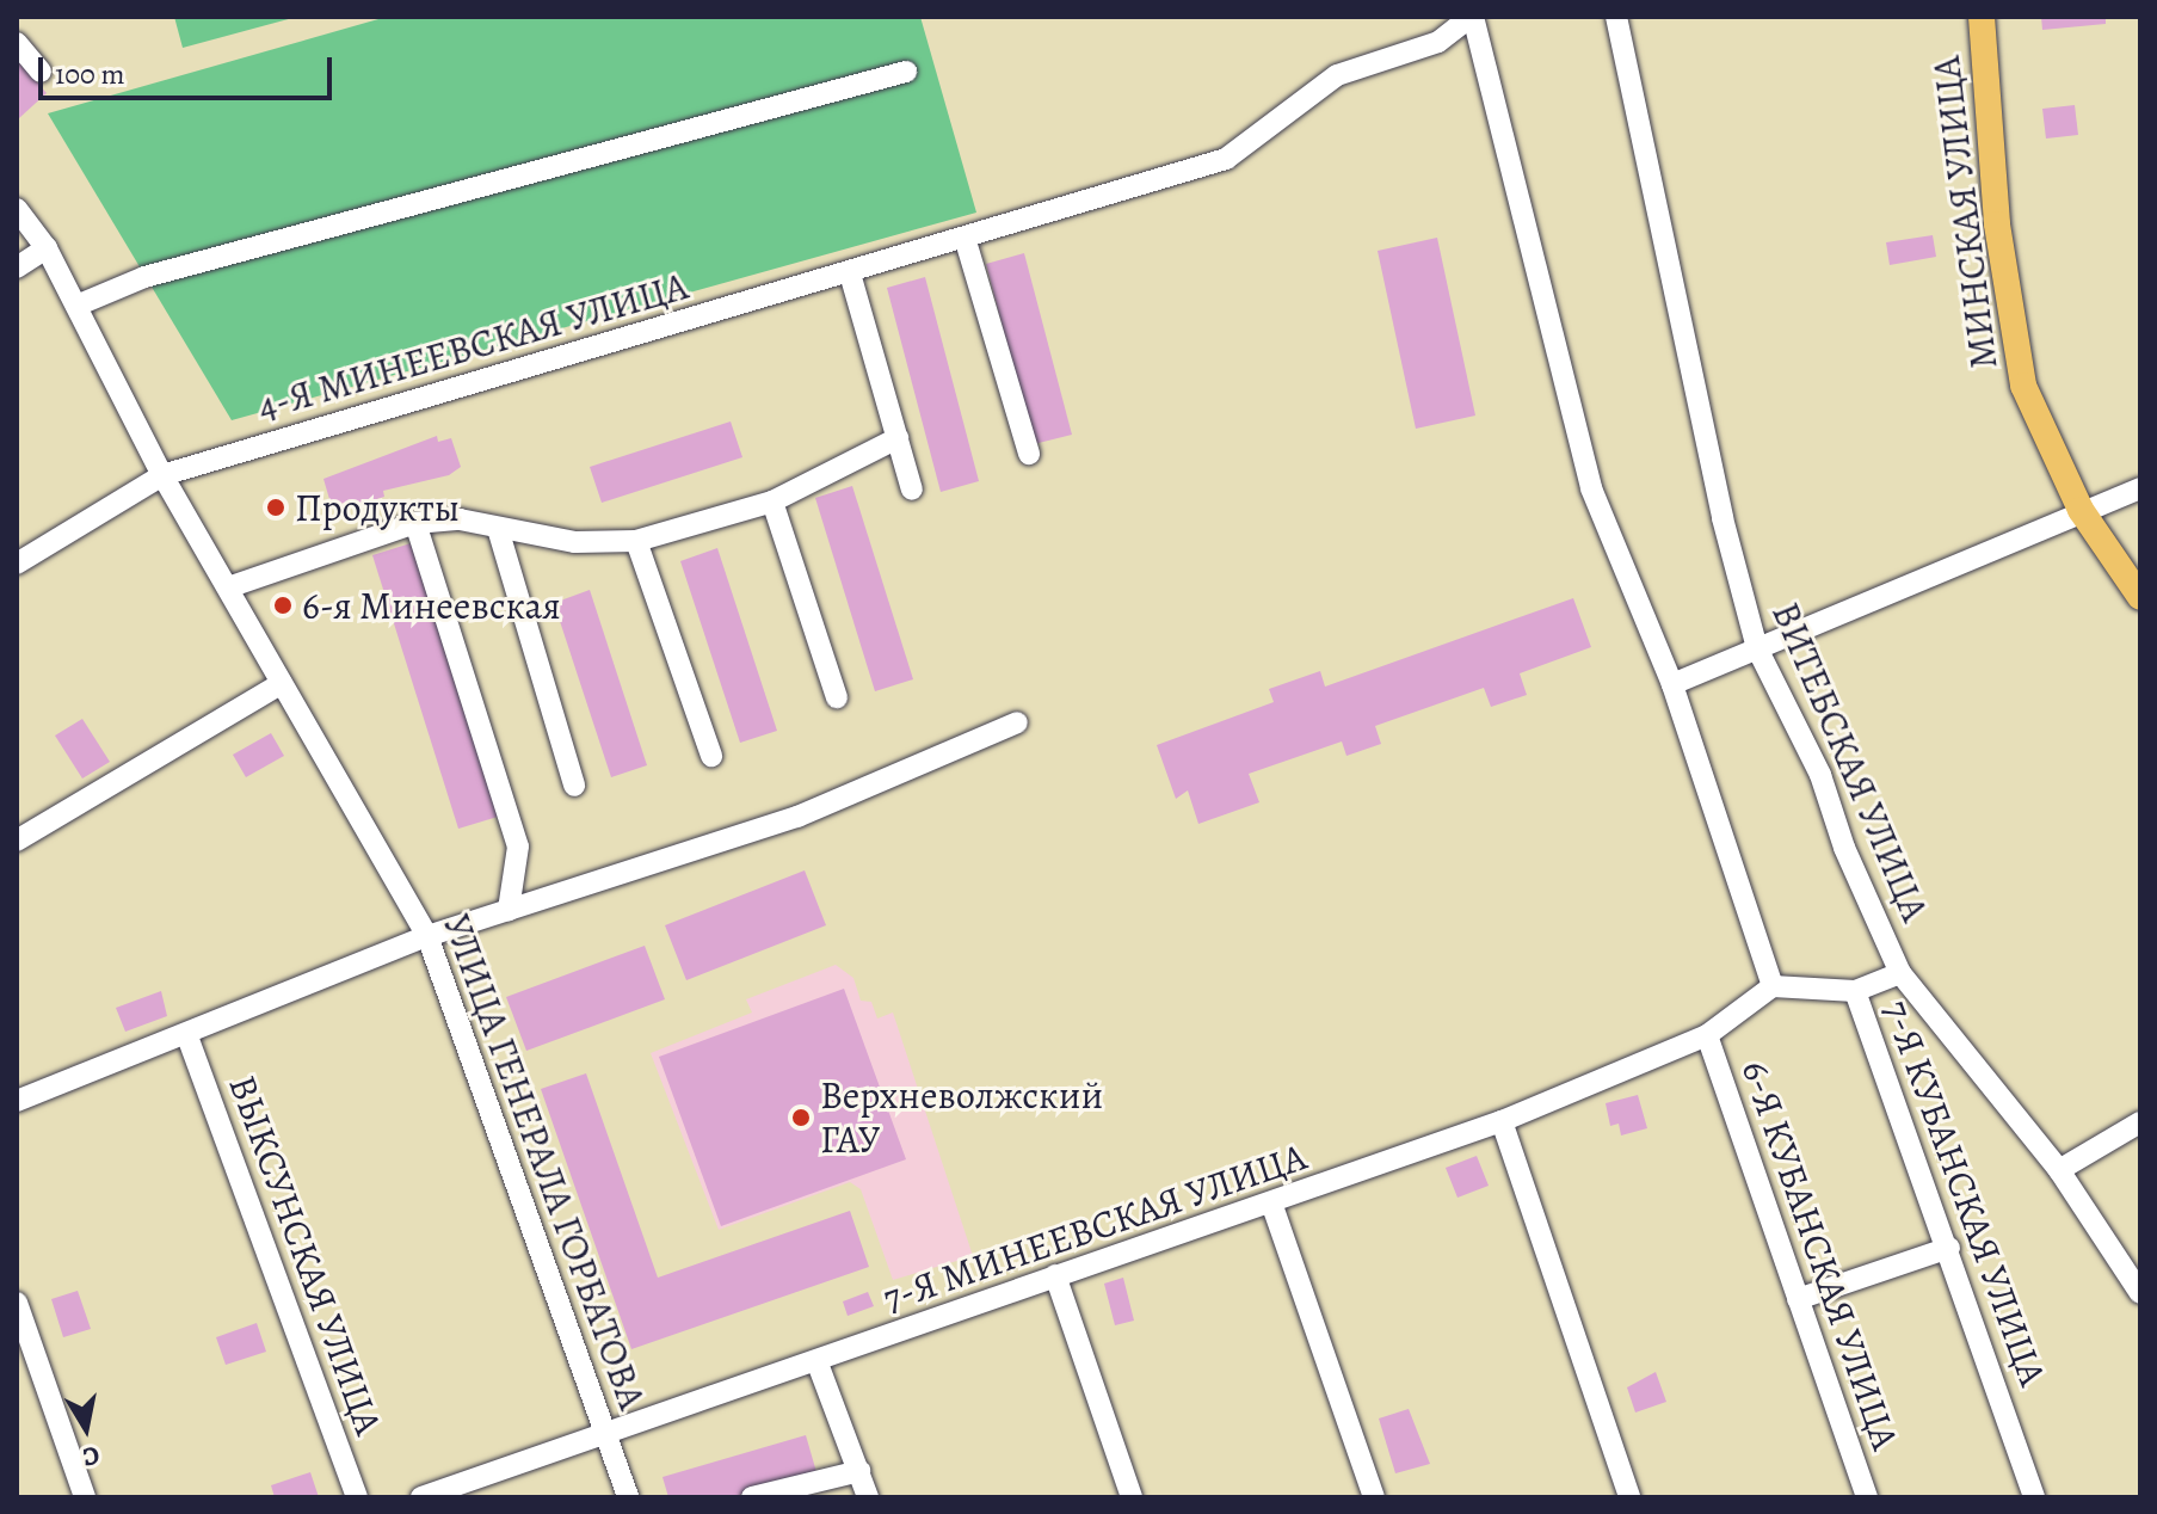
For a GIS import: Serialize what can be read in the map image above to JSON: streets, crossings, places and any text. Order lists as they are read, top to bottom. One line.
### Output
{"streets":{"main road":["МИНСКАЯ УЛИЦА"],"street":["4-Я МИНЕЕВСКАЯ УЛИЦА","ВИТЕБСКАЯ УЛИЦА","УЛИЦА ГЕНЕРАЛА ГОРБАТОВА","7-Я КУБАНСКАЯ УЛИЦА","7-Я МИНЕЕВСКАЯ УЛИЦА","ВЫКСУНСКАЯ УЛИЦА","6-Я КУБАНСКАЯ УЛИЦА"]},"crossings":[["4-Я МИНЕЕВСКАЯ УЛИЦА","УЛИЦА ГЕНЕРАЛА ГОРБАТОВА"],["УЛИЦА ГЕНЕРАЛА ГОРБАТОВА","7-Я МИНЕЕВСКАЯ УЛИЦА"],["7-Я КУБАНСКАЯ УЛИЦА","7-Я МИНЕЕВСКАЯ УЛИЦА"],["7-Я МИНЕЕВСКАЯ УЛИЦА","6-Я КУБАНСКАЯ УЛИЦА"]],"places":["Продукты","6-я Минеевская","Верхневолжский ГАУ"],"scale_bar":"100 m","north":"bottom"}
